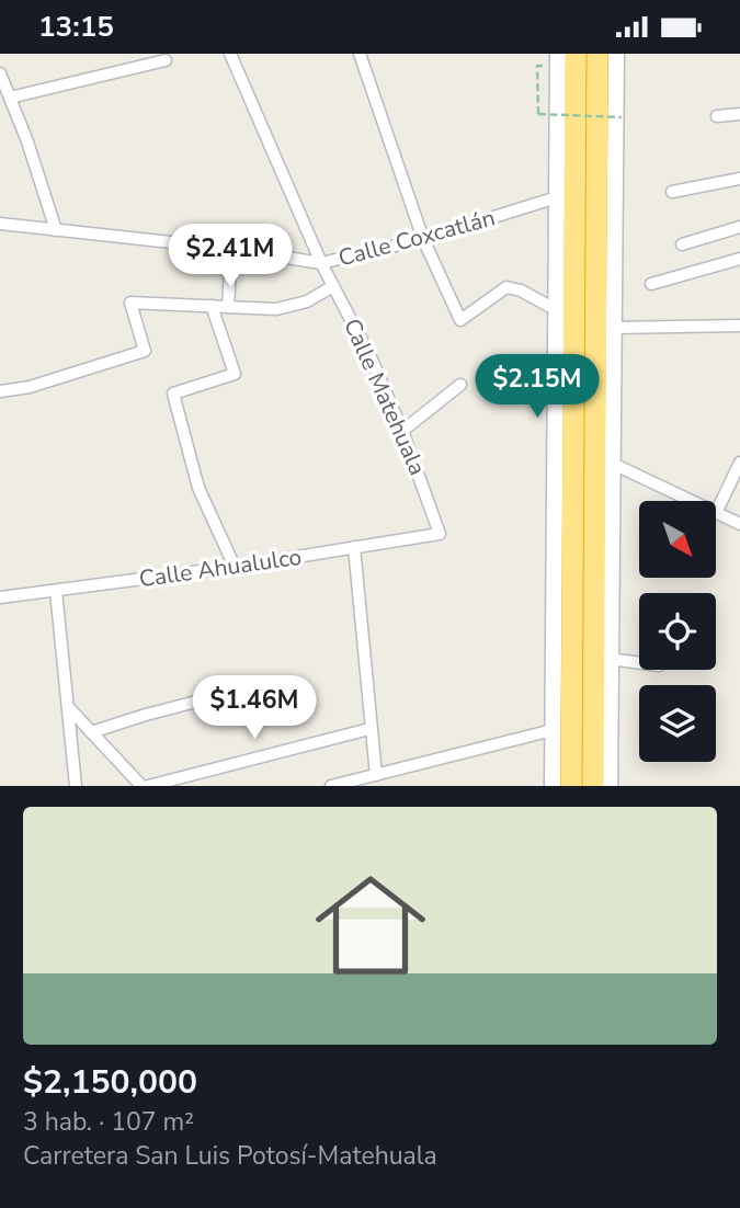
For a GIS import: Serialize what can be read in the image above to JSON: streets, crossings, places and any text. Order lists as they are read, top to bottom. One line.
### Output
{"streets":{"street":["Calle Coxcatlán","Calle Matehuala","Calle Ahualulco"]},"crossings":[["Calle Coxcatlán","Calle Matehuala"],["Calle Matehuala","Calle Ahualulco"]],"north":"bottom right","page":{"status":"13:15","price":["$2.41M","$2.15M","$1.46M"],"list":[{"name":"$2,150,000","note":"3 hab. · 107 m² · Carretera San Luis Potosí-Matehuala"}]}}
